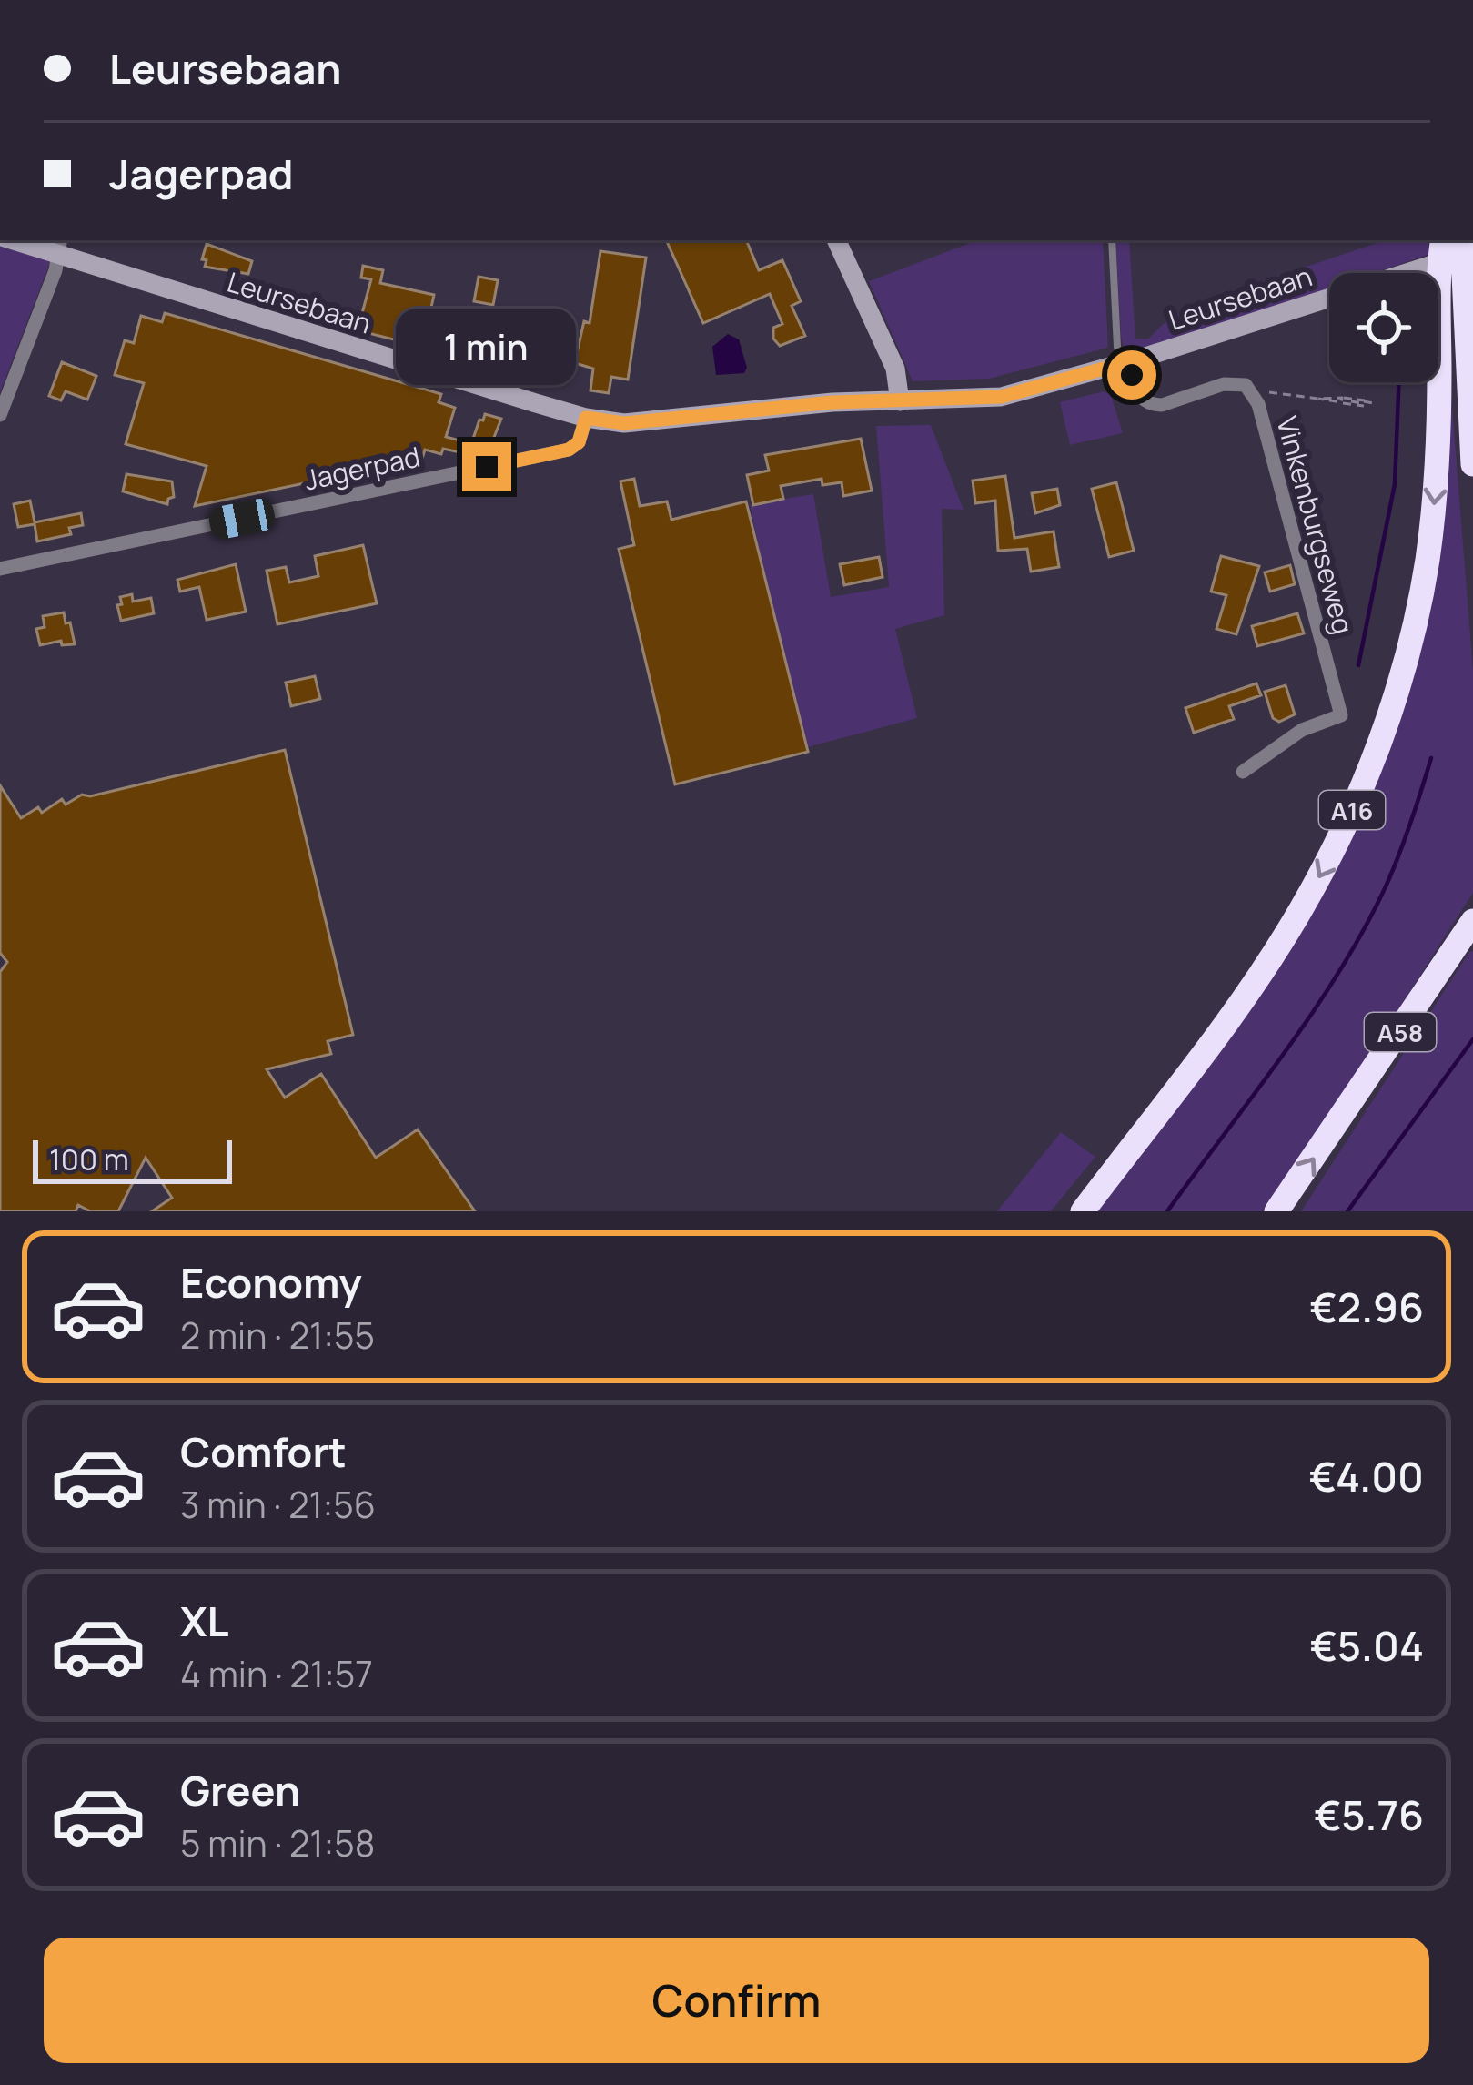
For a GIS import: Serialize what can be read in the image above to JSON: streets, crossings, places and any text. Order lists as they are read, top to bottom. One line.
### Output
{"streets":{"highway":["A16","A58"],"street":["Leursebaan","Jagerpad","Vinkenburgseweg"]},"crossings":[["Leursebaan","Jagerpad"],["Leursebaan","Vinkenburgseweg"],["Leursebaan","A16"]],"scale_bar":"100 m","page":{"banner":["Leursebaan","Jagerpad"],"bubble":"1 min","scale":"100 m","list":[{"name":"Economy","note":"2 min · 21:55","value":"€2.96"},{"name":"Comfort","note":"3 min · 21:56","value":"€4.00"},{"name":"XL","note":"4 min · 21:57","value":"€5.04"},{"name":"Green","note":"5 min · 21:58","value":"€5.76"}],"buttons":"Confirm"}}
